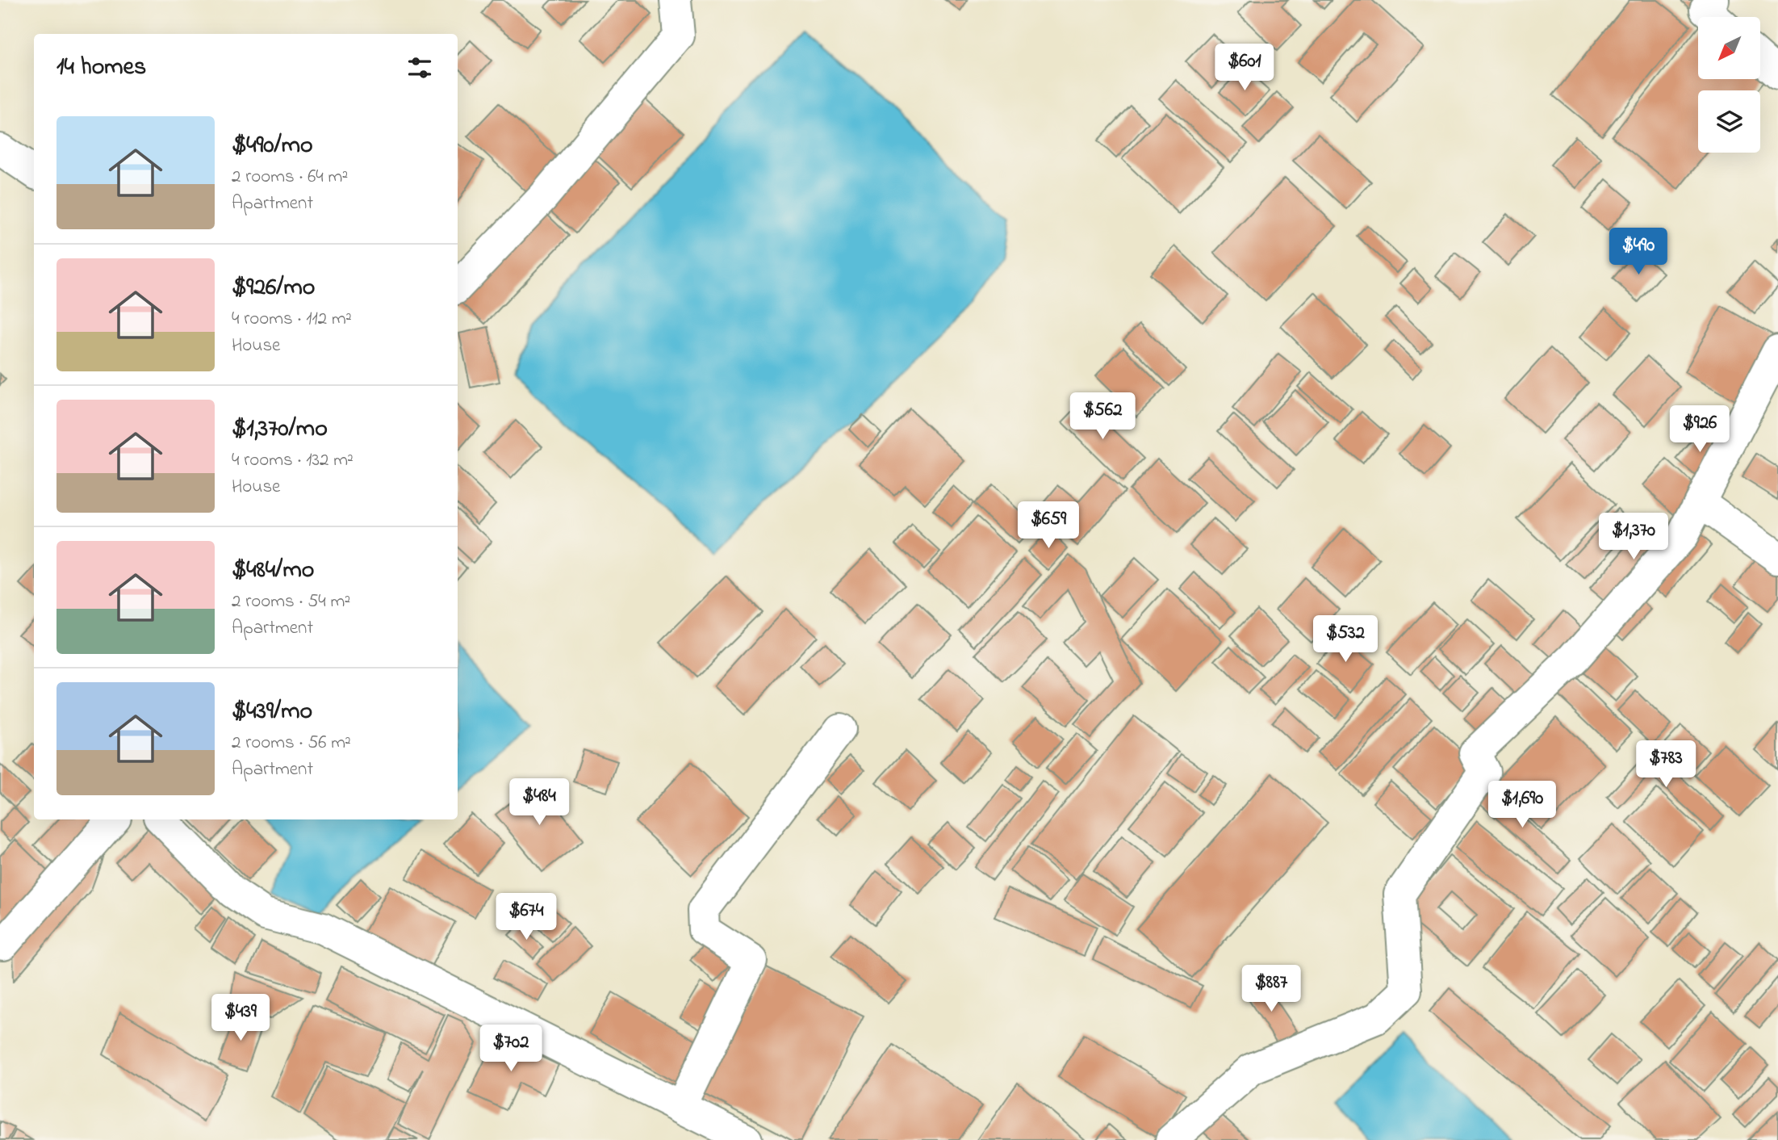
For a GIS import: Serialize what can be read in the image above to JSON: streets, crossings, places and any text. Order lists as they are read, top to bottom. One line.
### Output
{"north":"bottom left","page":{"heading":"14 homes","price":["$601","$490","$562","$926","$659","$1,370","$532","$783","$484","$1,690","$674","$887","$439","$702"],"list":[{"name":"$490/mo","note":"2 rooms · 64 m² · Apartment"},{"name":"$926/mo","note":"4 rooms · 112 m² · House"},{"name":"$1,370/mo","note":"4 rooms · 132 m² · House"},{"name":"$484/mo","note":"2 rooms · 54 m² · Apartment"},{"name":"$439/mo","note":"2 rooms · 56 m² · Apartment"}]}}
